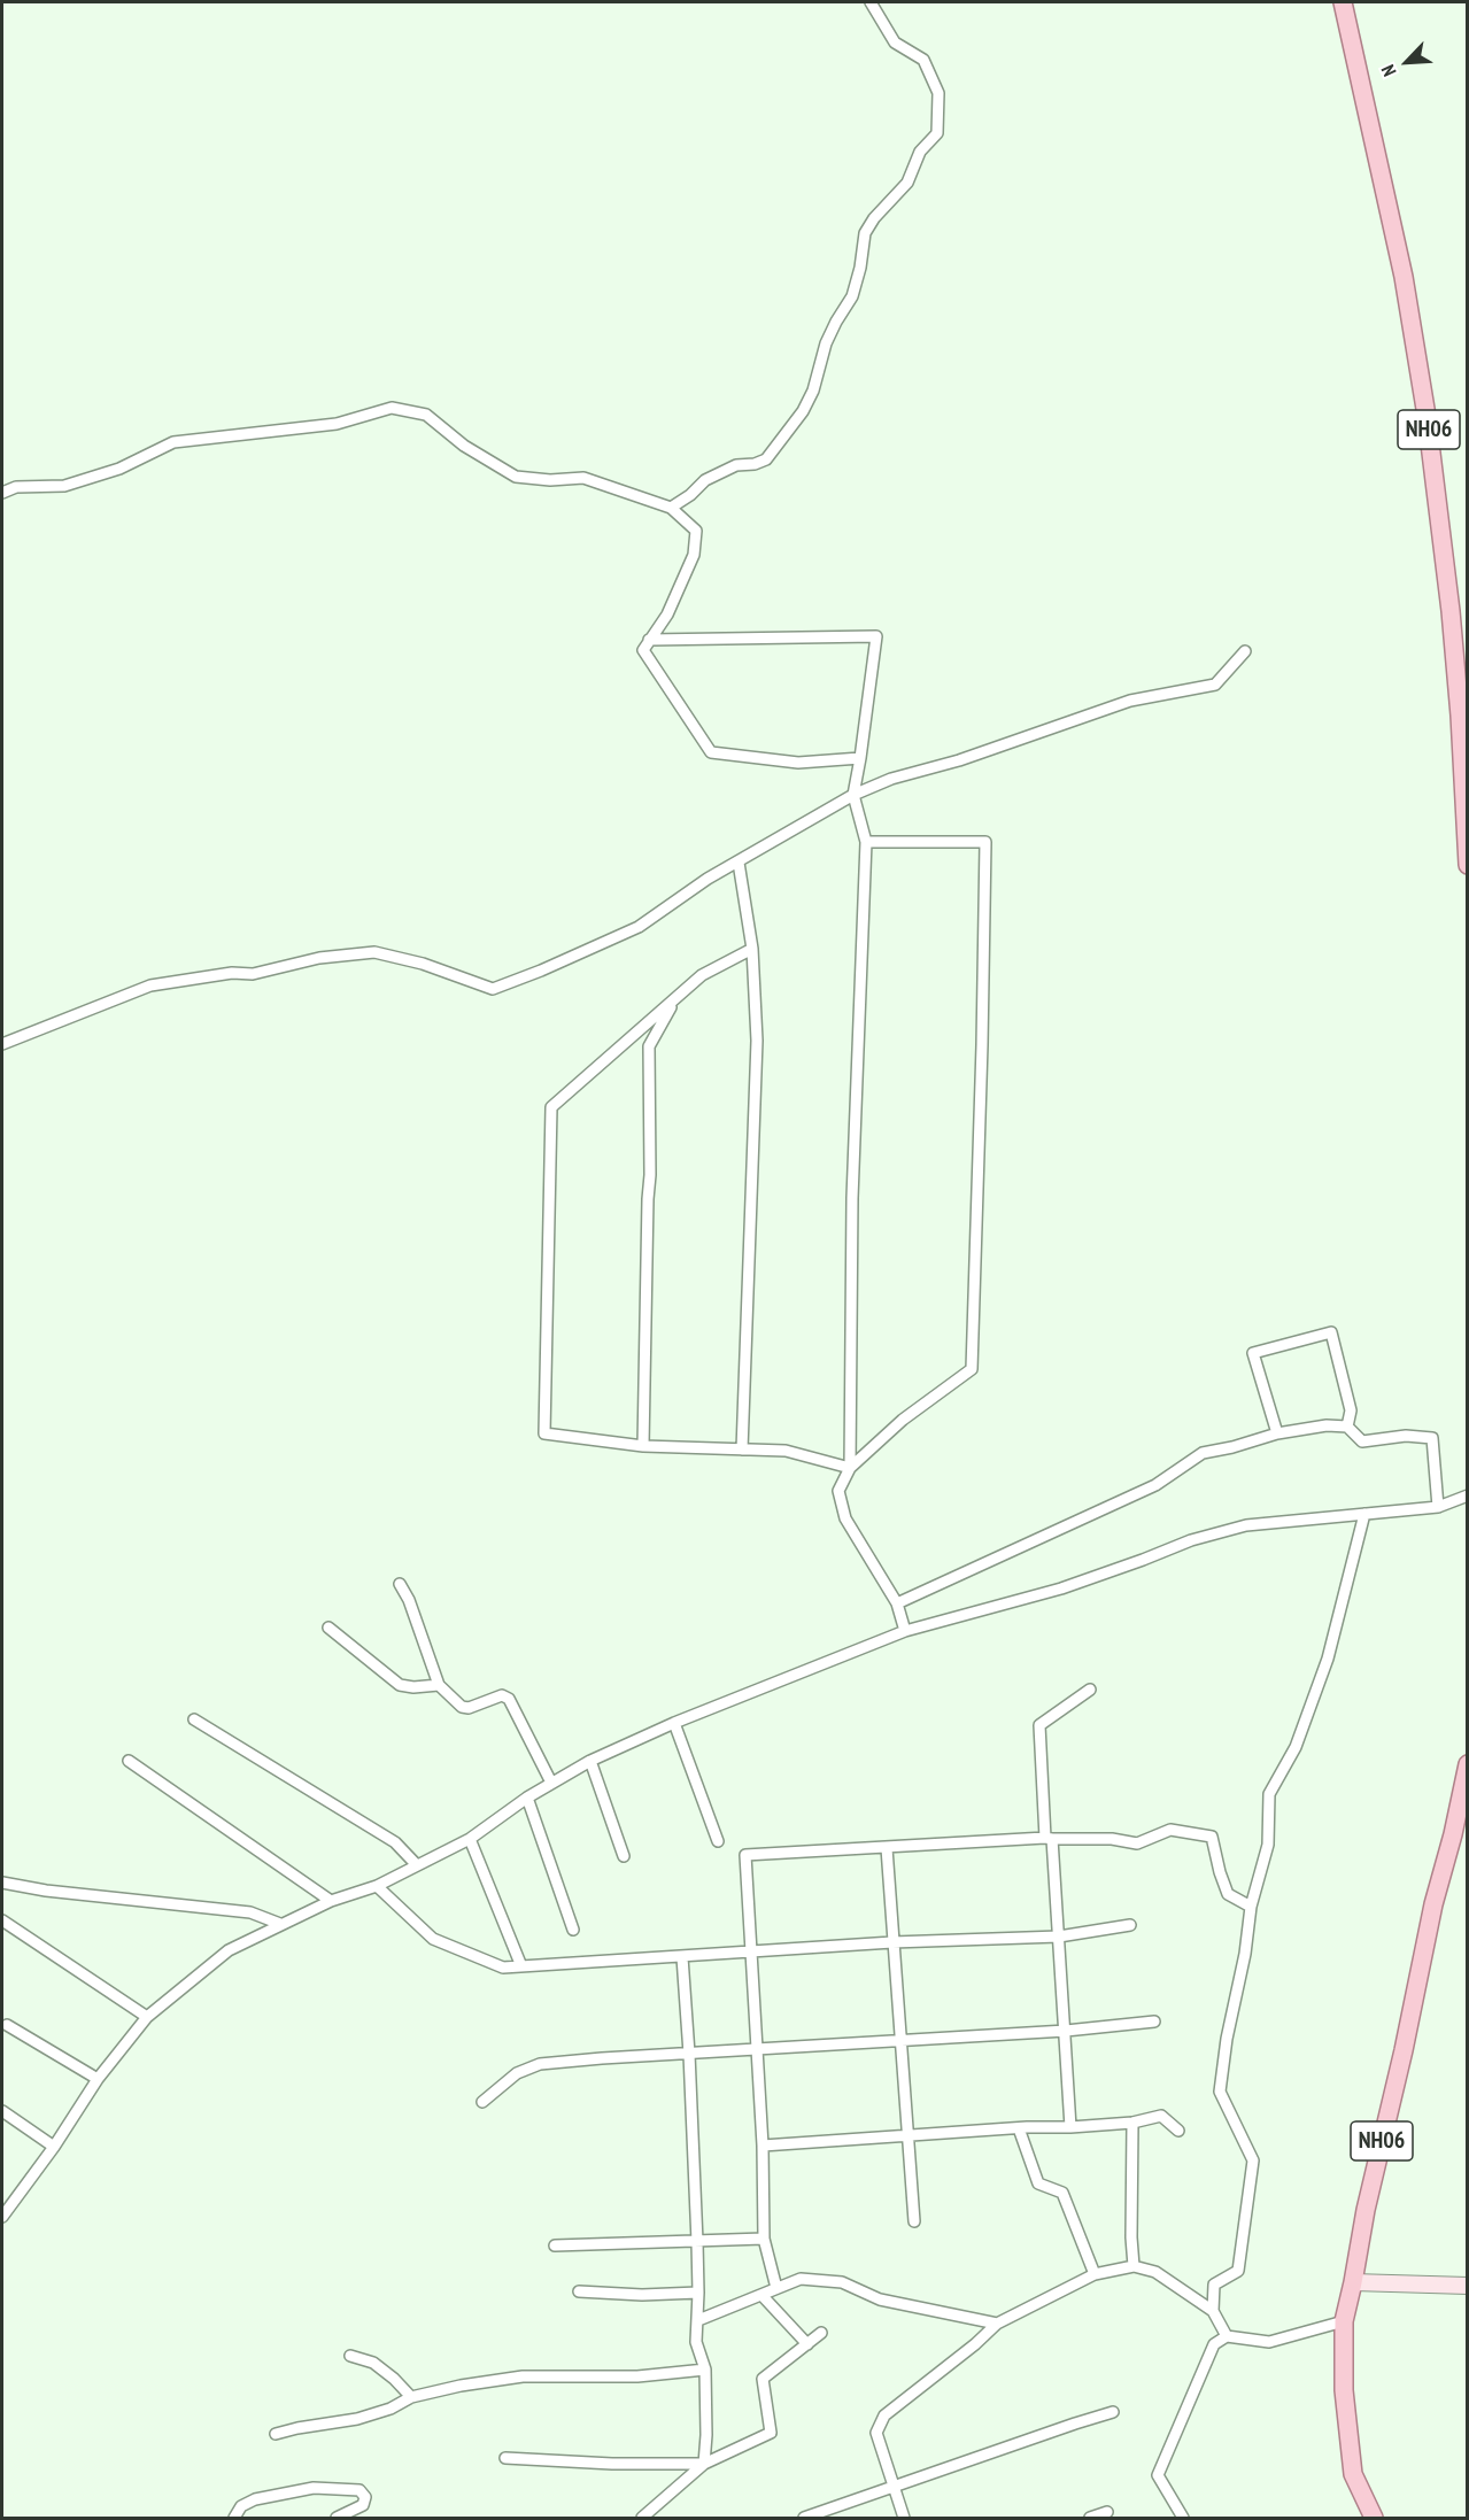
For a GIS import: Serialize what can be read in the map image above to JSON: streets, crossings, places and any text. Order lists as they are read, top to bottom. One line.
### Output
{"streets":{"main road":["NH06"]},"north":"bottom left"}
